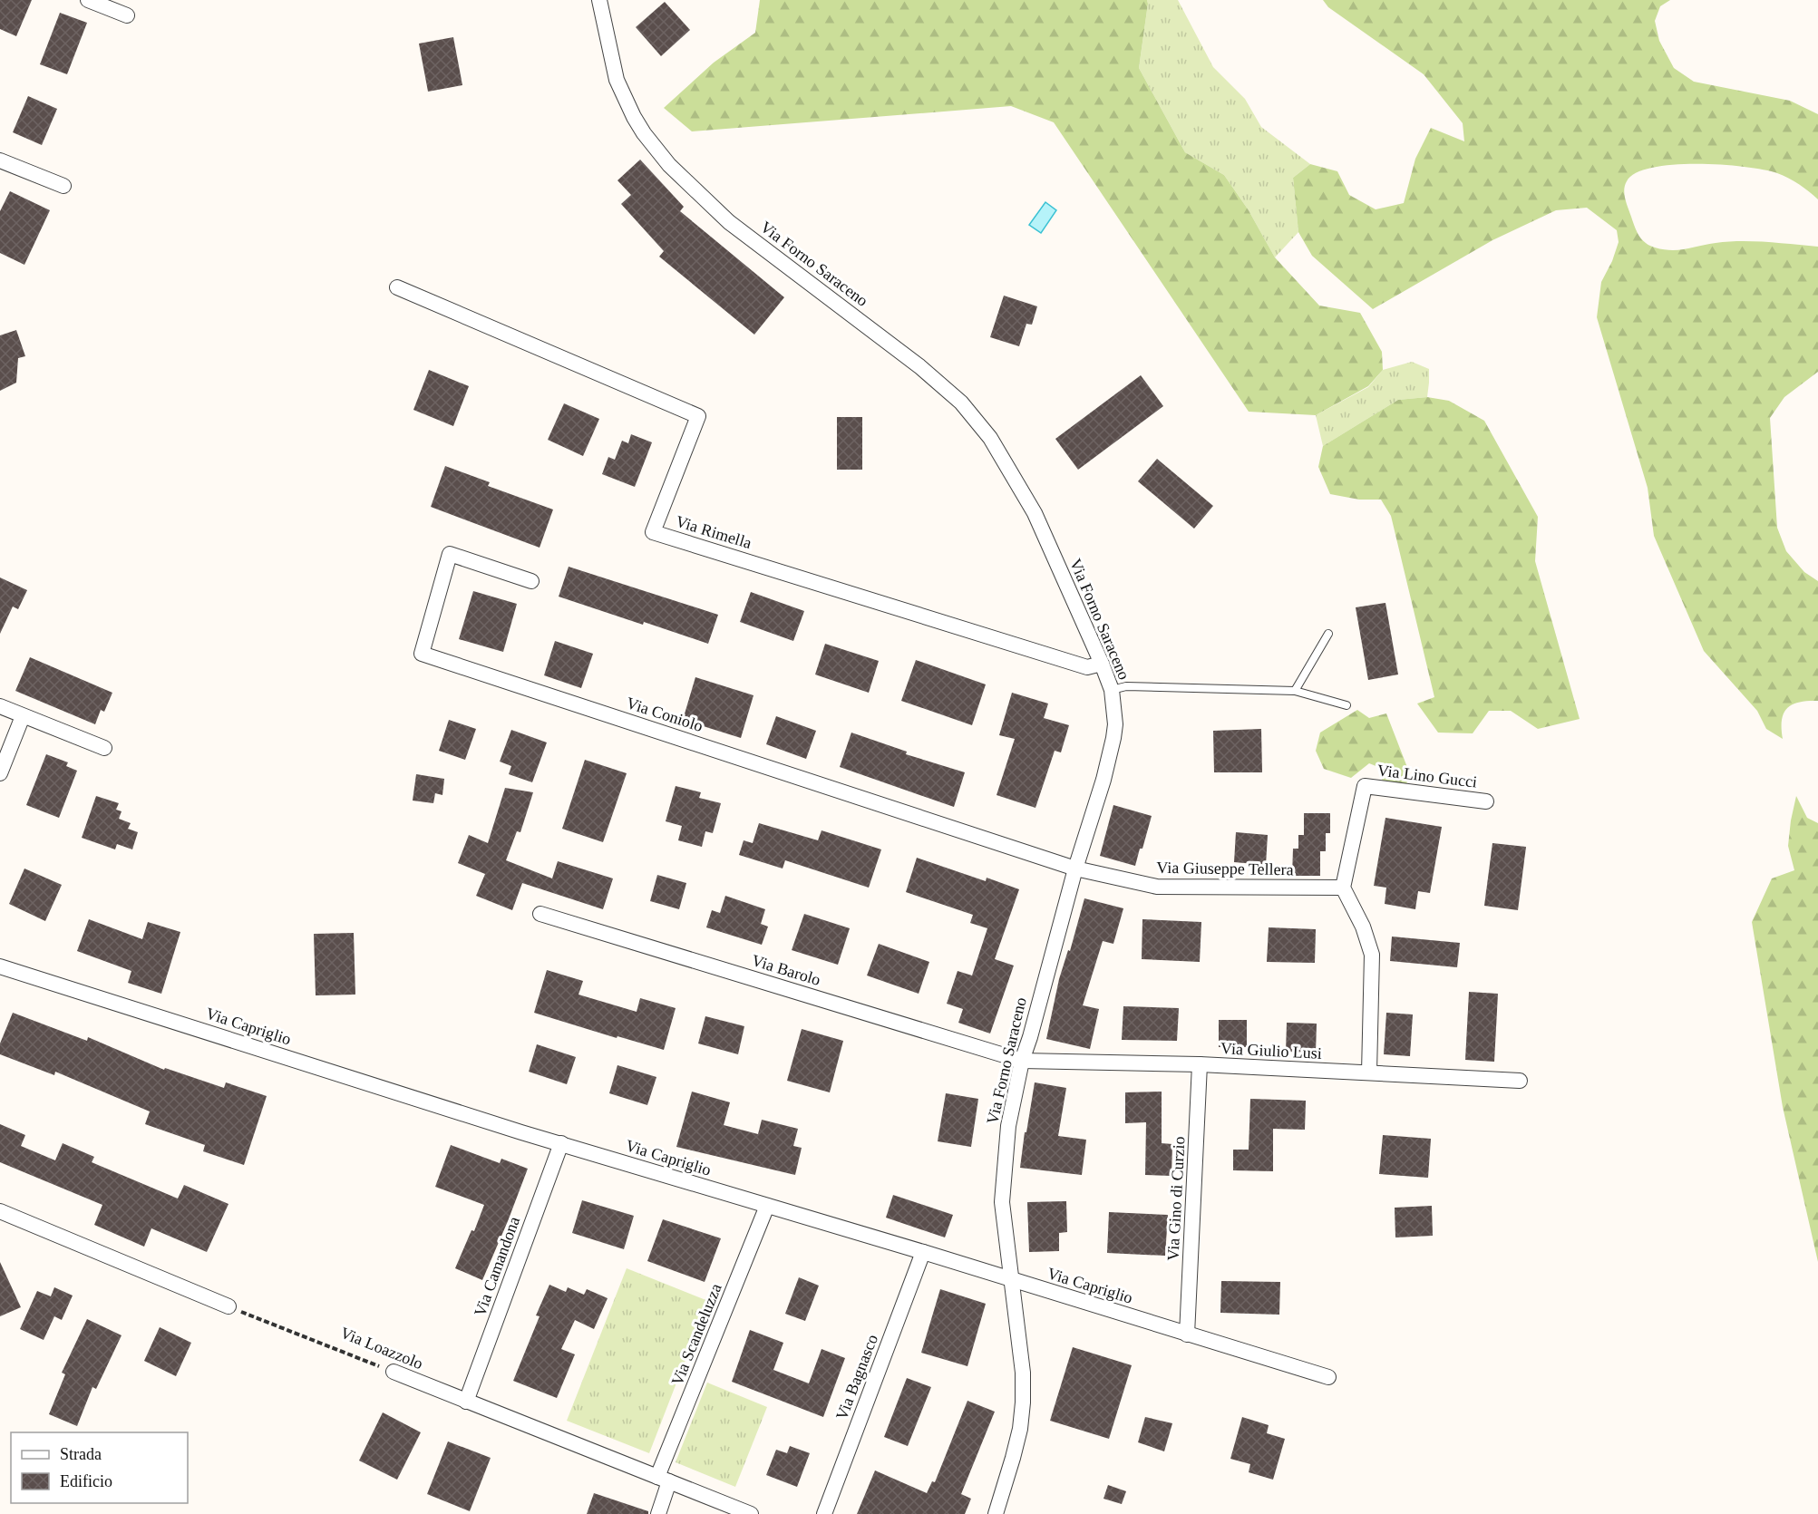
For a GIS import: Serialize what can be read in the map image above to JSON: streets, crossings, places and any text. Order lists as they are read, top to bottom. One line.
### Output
{"streets":{"street":["Via Forno Saraceno","Via Rimella","Via Coniolo","Via Lino Gucci","Via Giuseppe Tellera","Via Barolo","Via Capriglio","Via Giulio Lusi","Via Gino di Curzio","Via Camandona","Via Scandeluzza","Via Loazzolo","Via Bagnasco"]},"crossings":[["Via Forno Saraceno","Via Rimella"],["Via Forno Saraceno","Via Coniolo"],["Via Forno Saraceno","Via Giuseppe Tellera"],["Via Forno Saraceno","Via Barolo"],["Via Forno Saraceno","Via Capriglio"],["Via Forno Saraceno","Via Giulio Lusi"],["Via Coniolo","Via Giuseppe Tellera"],["Via Lino Gucci","Via Giuseppe Tellera"],["Via Barolo","Via Giulio Lusi"],["Via Capriglio","Via Gino di Curzio"],["Via Capriglio","Via Camandona"],["Via Capriglio","Via Scandeluzza"],["Via Capriglio","Via Bagnasco"],["Via Giulio Lusi","Via Gino di Curzio"],["Via Camandona","Via Loazzolo"],["Via Scandeluzza","Via Loazzolo"]],"legend":["Strada","Edificio"]}
